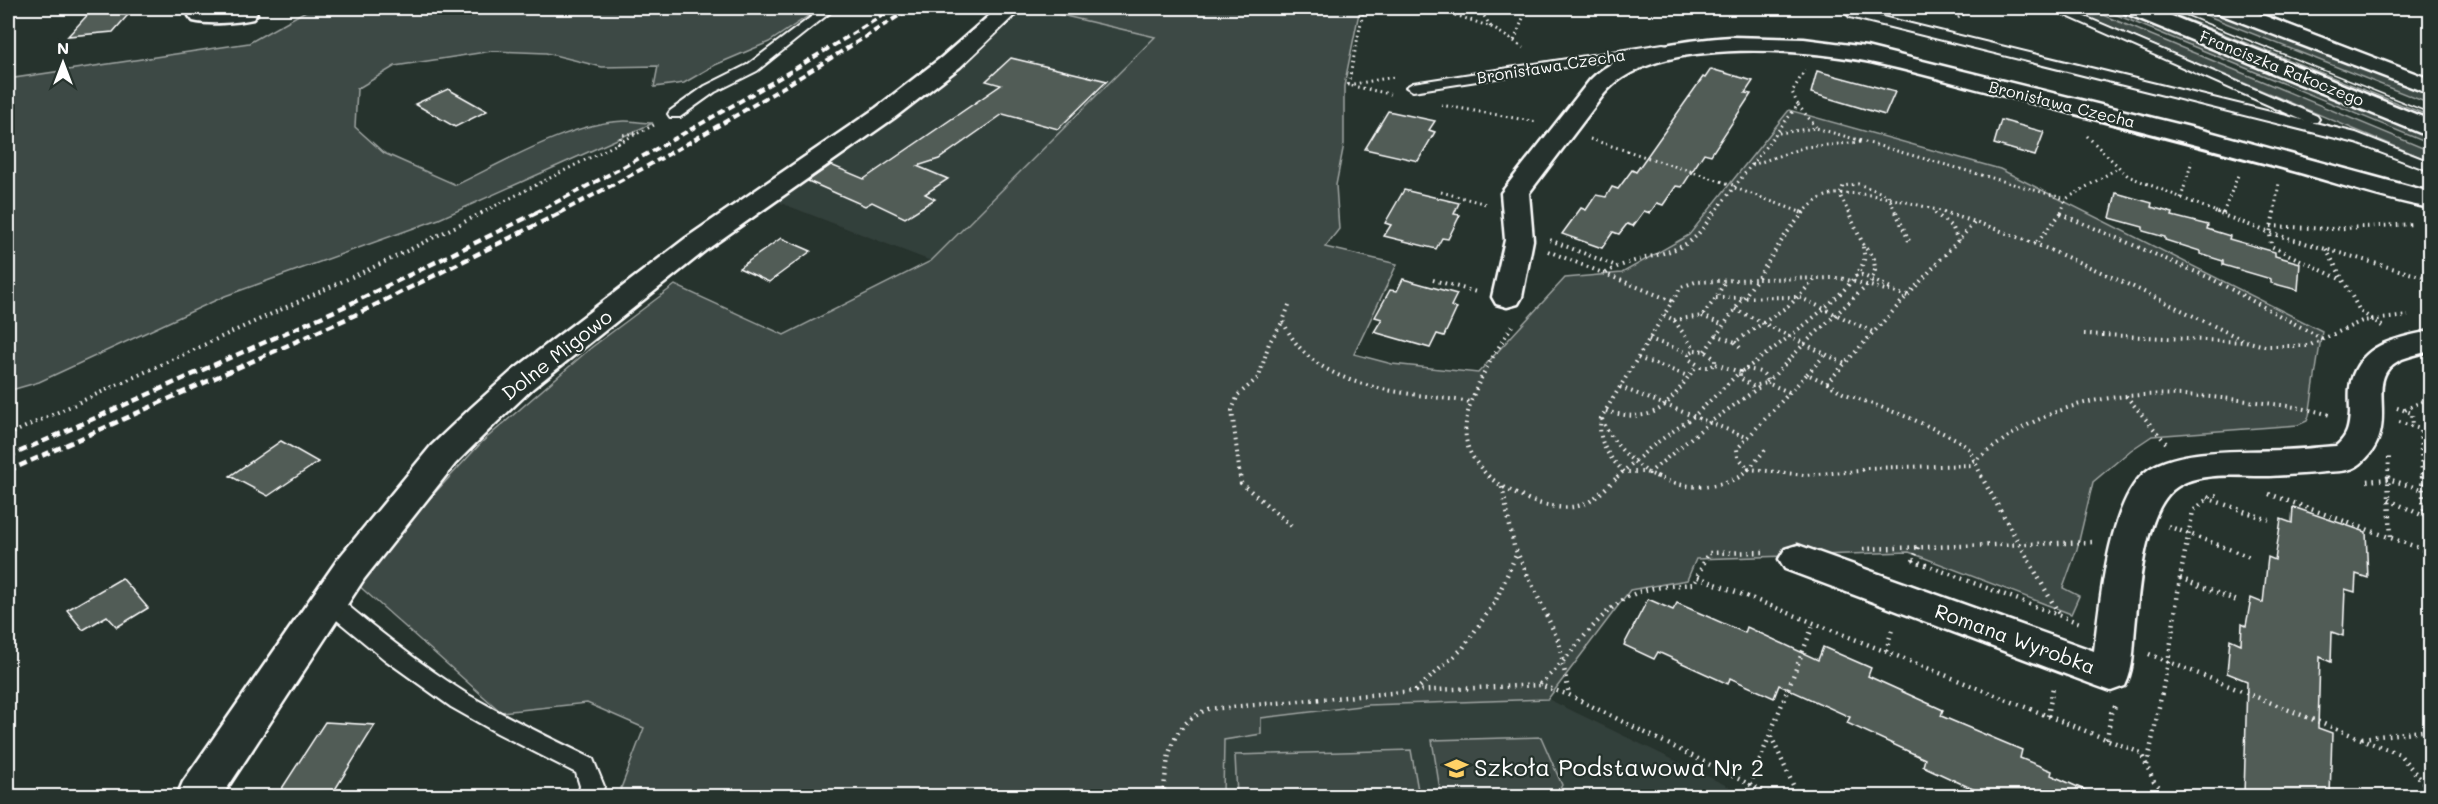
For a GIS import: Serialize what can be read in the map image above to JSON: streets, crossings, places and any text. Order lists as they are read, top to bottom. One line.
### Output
{"streets":{"street":["Bronisława Czecha","Franciszka Rakoczego","Dolne Migowo","Romana Wyrobka"]},"places":{"school or university":["Szkoła Podstawowa Nr 2"]},"north":"top"}
